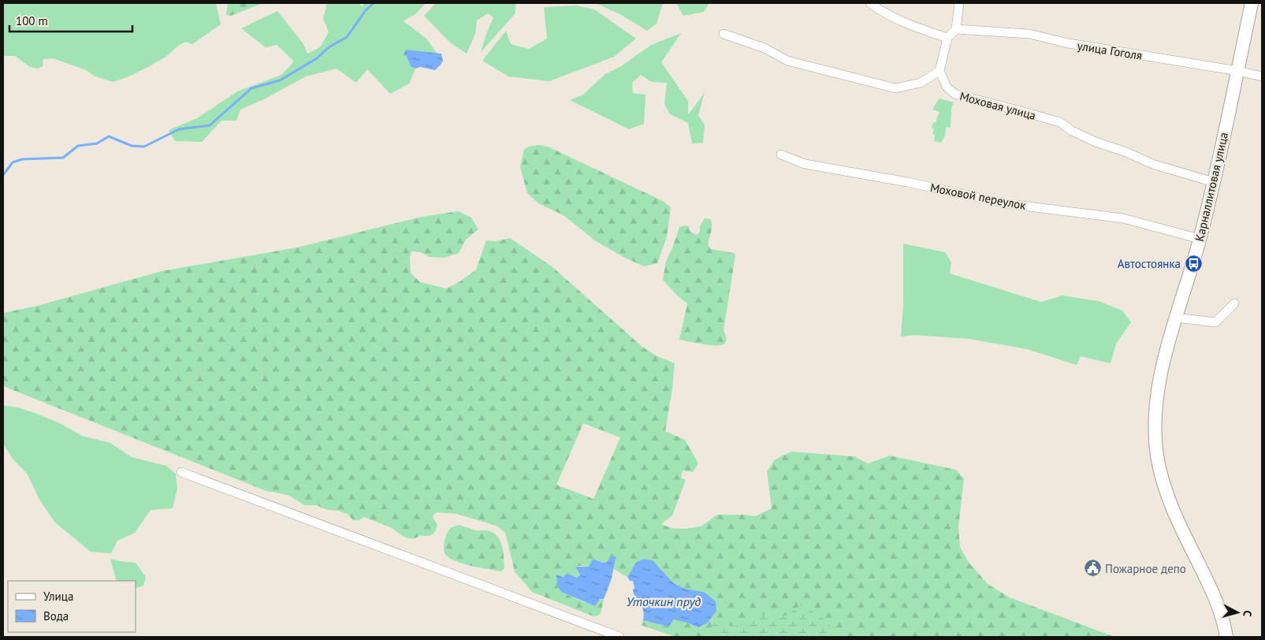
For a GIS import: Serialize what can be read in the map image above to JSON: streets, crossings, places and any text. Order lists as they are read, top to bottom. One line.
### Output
{"streets":{"street":["улица Гоголя","Моховая улица","Карналлитовая улица","Моховой переулок"]},"crossings":[["улица Гоголя","Карналлитовая улица"],["Моховая улица","Карналлитовая улица"],["Карналлитовая улица","Моховой переулок"]],"water":["Уточкин пруд"],"places":{"bus stop":["Автостоянка"],"public building":["Пожарное депо"]},"legend":["Улица","Вода"],"scale_bar":"100 m","north":"right"}
